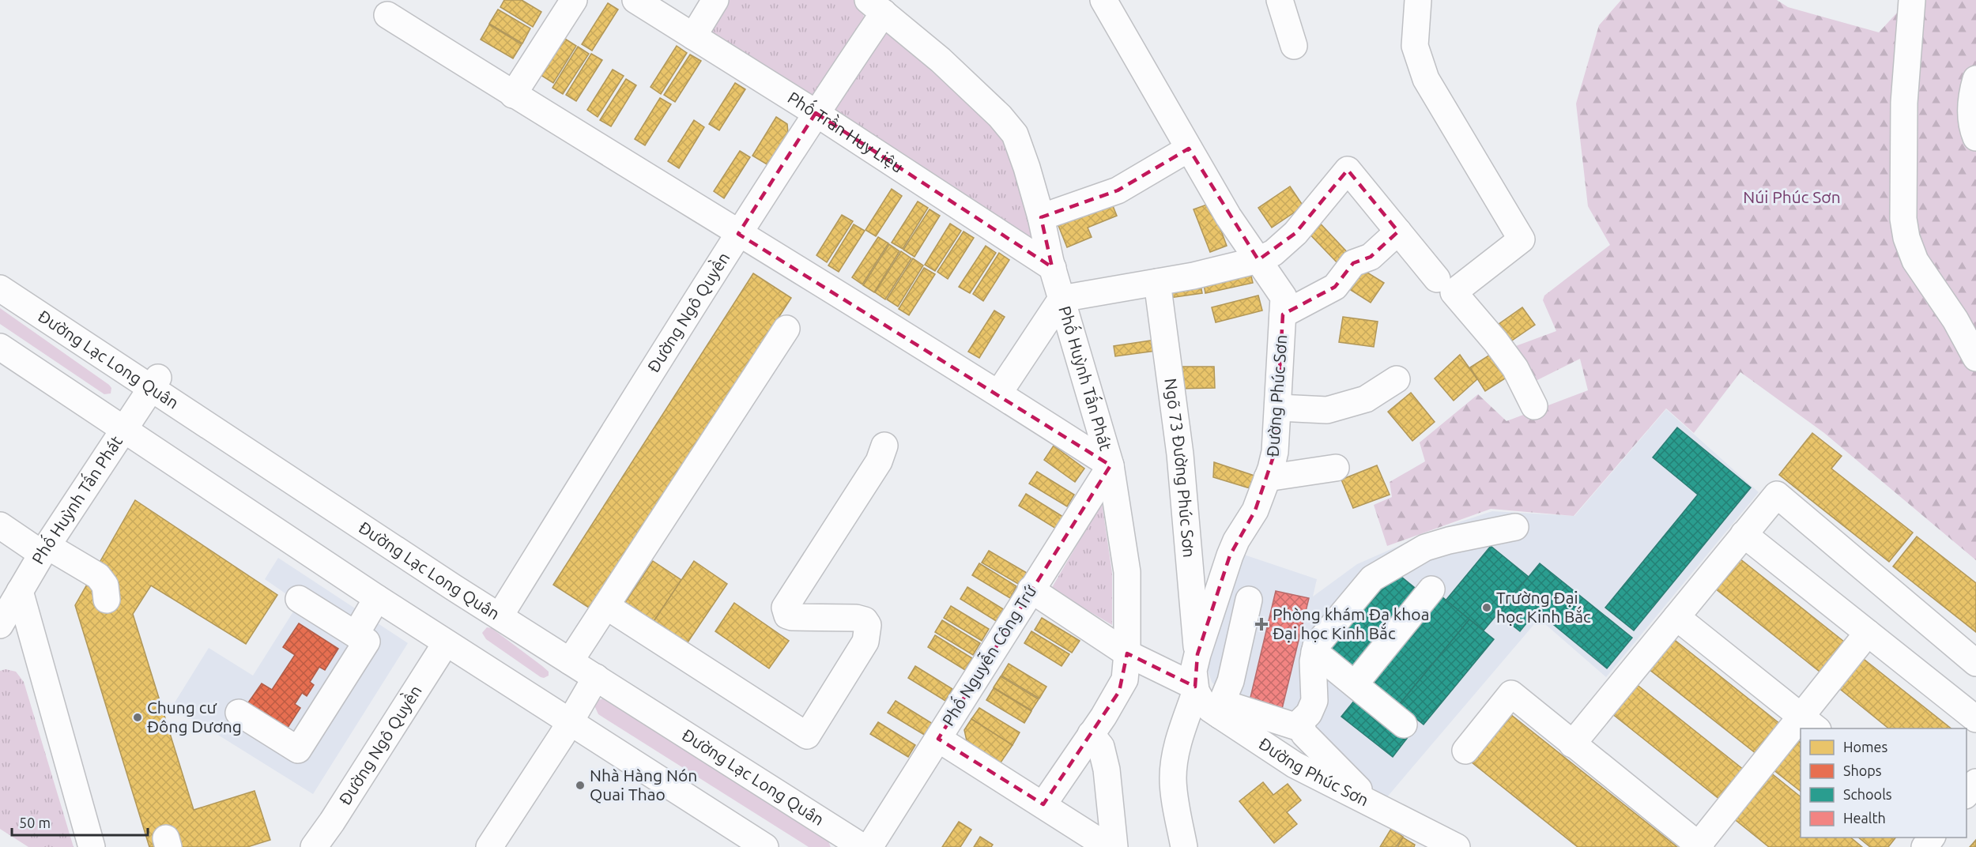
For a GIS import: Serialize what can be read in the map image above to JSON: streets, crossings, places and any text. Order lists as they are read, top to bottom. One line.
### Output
{"streets":{"street":["Phố Trần Huy Liệu","Đường Ngô Quyền","Đường Lạc Long Quân","Phố Huỳnh Tấn Phát","Đường Phúc Sơn","Ngõ 73 Đường Phúc Sơn","Phố Nguyễn Công Trứ"]},"crossings":[["Phố Trần Huy Liệu","Đường Ngô Quyền"],["Phố Trần Huy Liệu","Phố Huỳnh Tấn Phát"],["Đường Ngô Quyền","Đường Lạc Long Quân"],["Đường Ngô Quyền","Phố Huỳnh Tấn Phát"],["Đường Lạc Long Quân","Phố Huỳnh Tấn Phát"],["Phố Huỳnh Tấn Phát","Phố Nguyễn Công Trứ"],["Đường Phúc Sơn","Ngõ 73 Đường Phúc Sơn"]],"parks":["Núi Phúc Sơn"],"places":{"other":["Trường Đại học Kinh Bắc","Chung cư Đông Dương","Nhà Hàng Nón Quai Thao"],"health":["Phòng khám Đa khoa Đại học Kinh Bắc"]},"legend":["Homes","Shops","Schools","Health"],"scale_bar":"50 m"}
